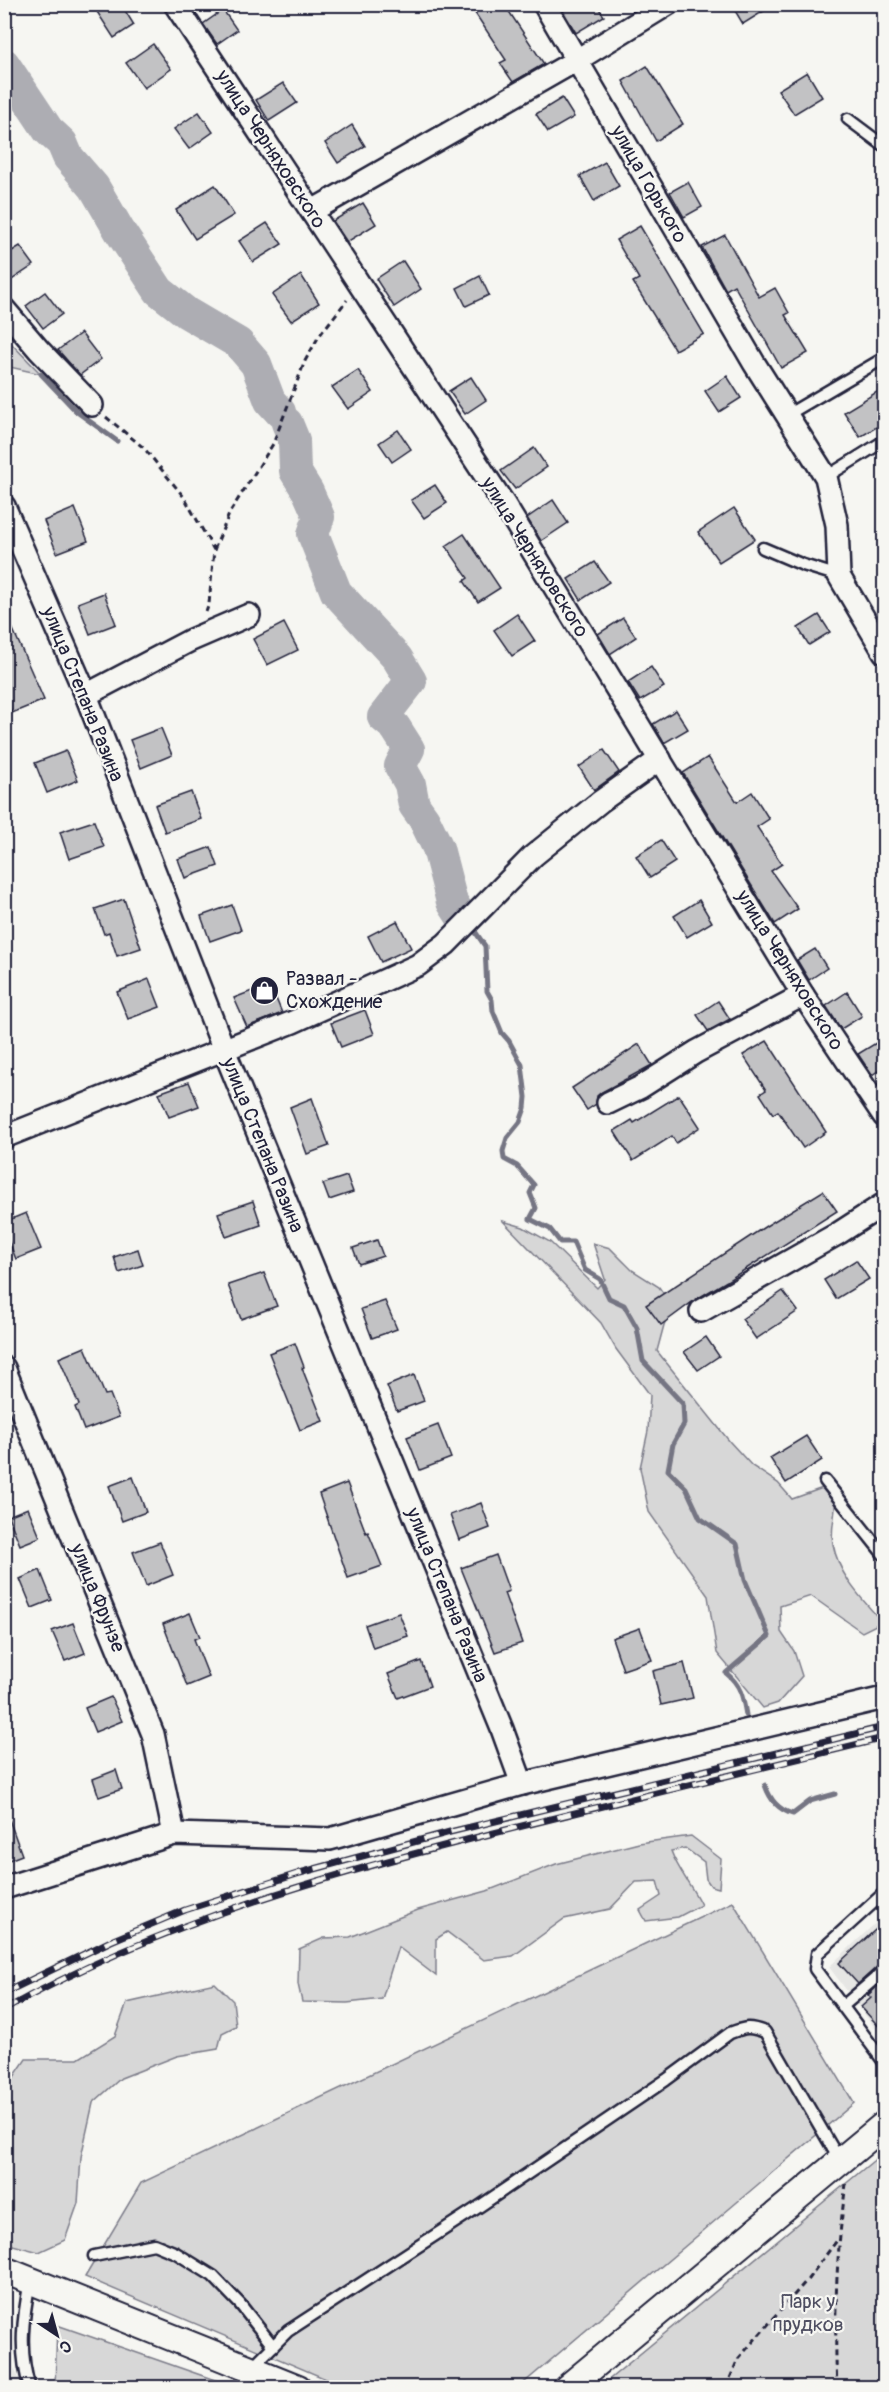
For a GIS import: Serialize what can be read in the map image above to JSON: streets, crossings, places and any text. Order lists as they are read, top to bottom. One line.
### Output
{"streets":{"street":["улица Черняховского","улица Горького","улица Степана Разина","улица Фрунзе"]},"parks":["Парк у прудков"],"places":{"shop":["Развал - Схождение"]},"north":"bottom right"}
